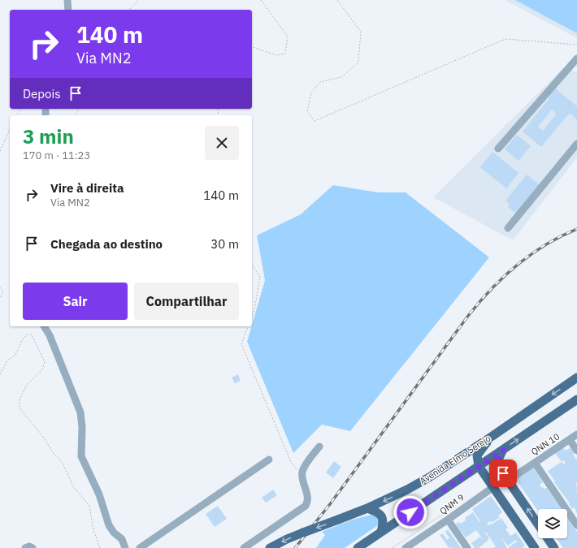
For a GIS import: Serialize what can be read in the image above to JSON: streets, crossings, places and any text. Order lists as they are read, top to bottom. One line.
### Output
{"streets":{"main road":["Avenida Elmo Serejo"],"street":["QNN 10","QNM 9"]},"page":{"turn":["140 m","Via MN2"],"then":"Depois","heading":["3 min","170 m · 11:23"],"list":[{"name":"Vire à direita","note":"Via MN2","value":"140 m"},{"name":"Chegada ao destino","value":"30 m"}],"buttons":["Sair","Compartilhar"]}}
